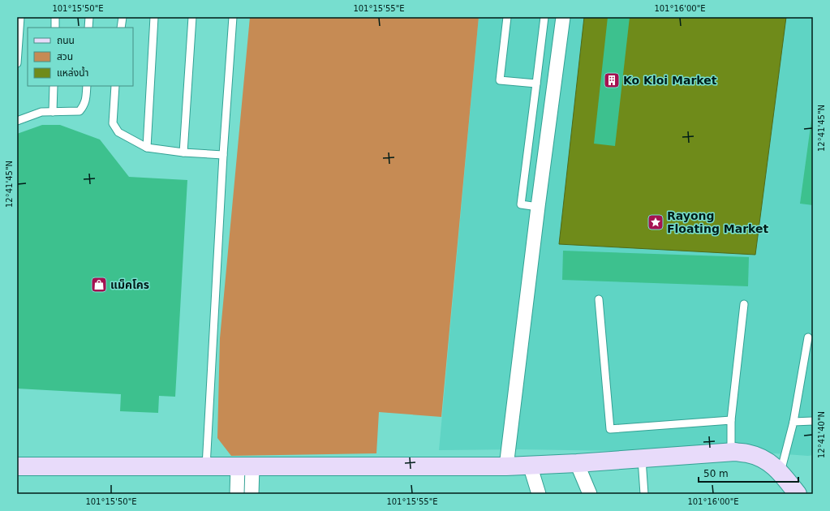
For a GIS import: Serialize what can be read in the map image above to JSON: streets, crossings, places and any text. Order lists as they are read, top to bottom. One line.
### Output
{"places":{"building":["Ko Kloi Market"],"place":["Rayong Floating Market"],"shop":["แม็คโคร"]},"legend":["ถนน","สวน","แหล่งน้ำ"],"scale_bar":"50 m","coordinates":["101°15'50\"E","101°15'55\"E","101°16'00\"E","12°41'45\"N","12°41'40\"N"]}
